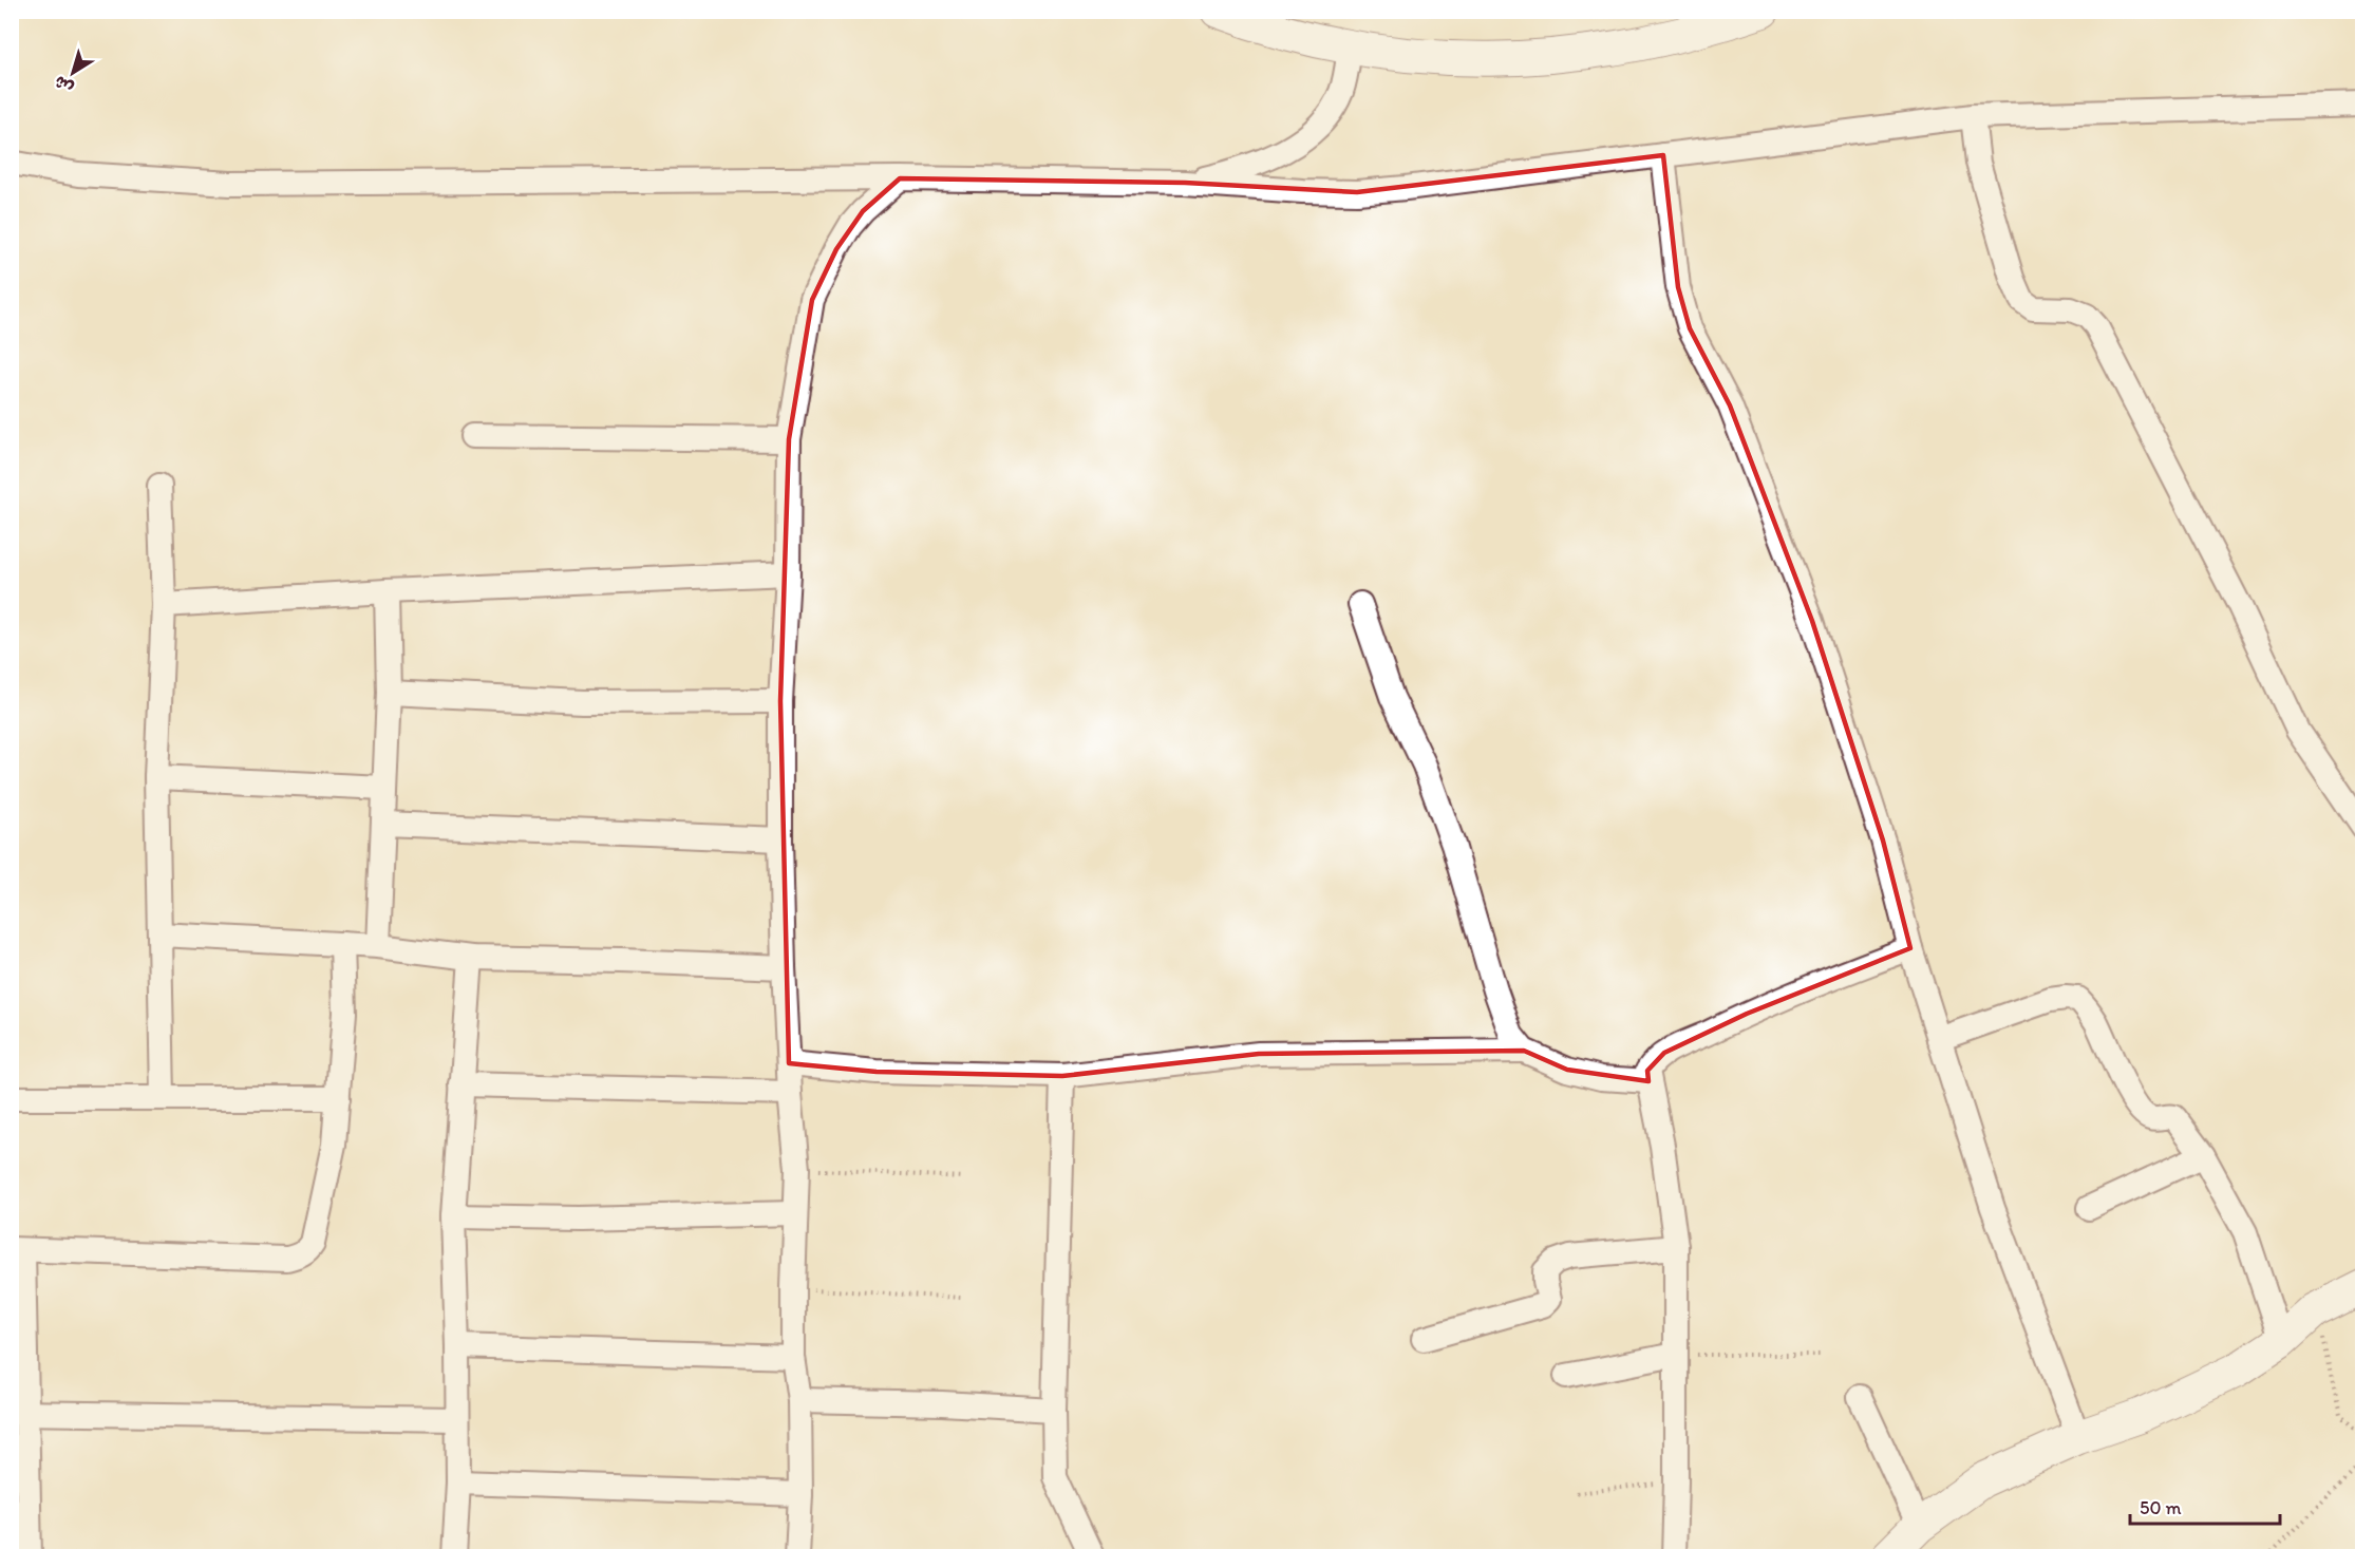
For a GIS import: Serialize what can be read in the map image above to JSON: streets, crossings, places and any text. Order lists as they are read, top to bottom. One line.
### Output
{"scale_bar":"50 m","north":"bottom left"}
